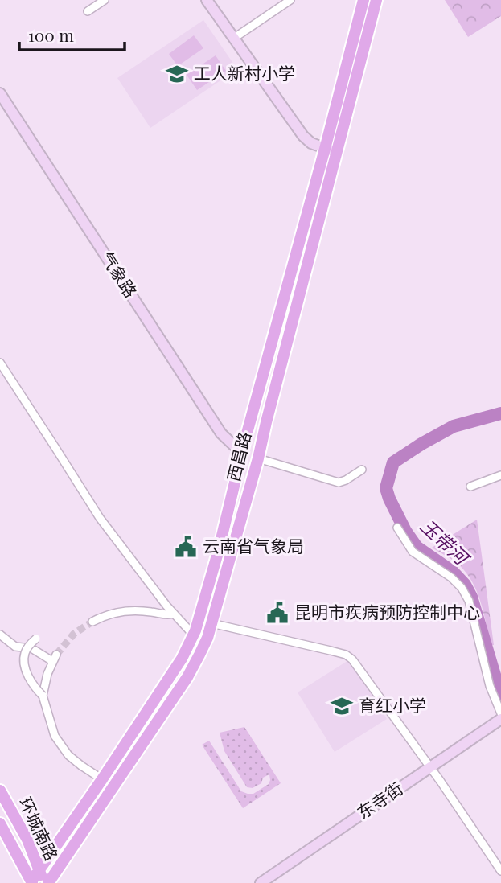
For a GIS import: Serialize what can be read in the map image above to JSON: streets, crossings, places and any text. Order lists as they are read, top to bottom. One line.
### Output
{"streets":{"main road":["西昌路","环城南路"],"street":["气象路","东寺街"]},"crossings":[["气象路","西昌路"],["西昌路","环城南路"]],"water":["玉带河"],"places":{"school or university":["工人新村小学","育红小学"],"public building":["云南省气象局","昆明市疾病预防控制中心"]},"scale_bar":"100 m"}
